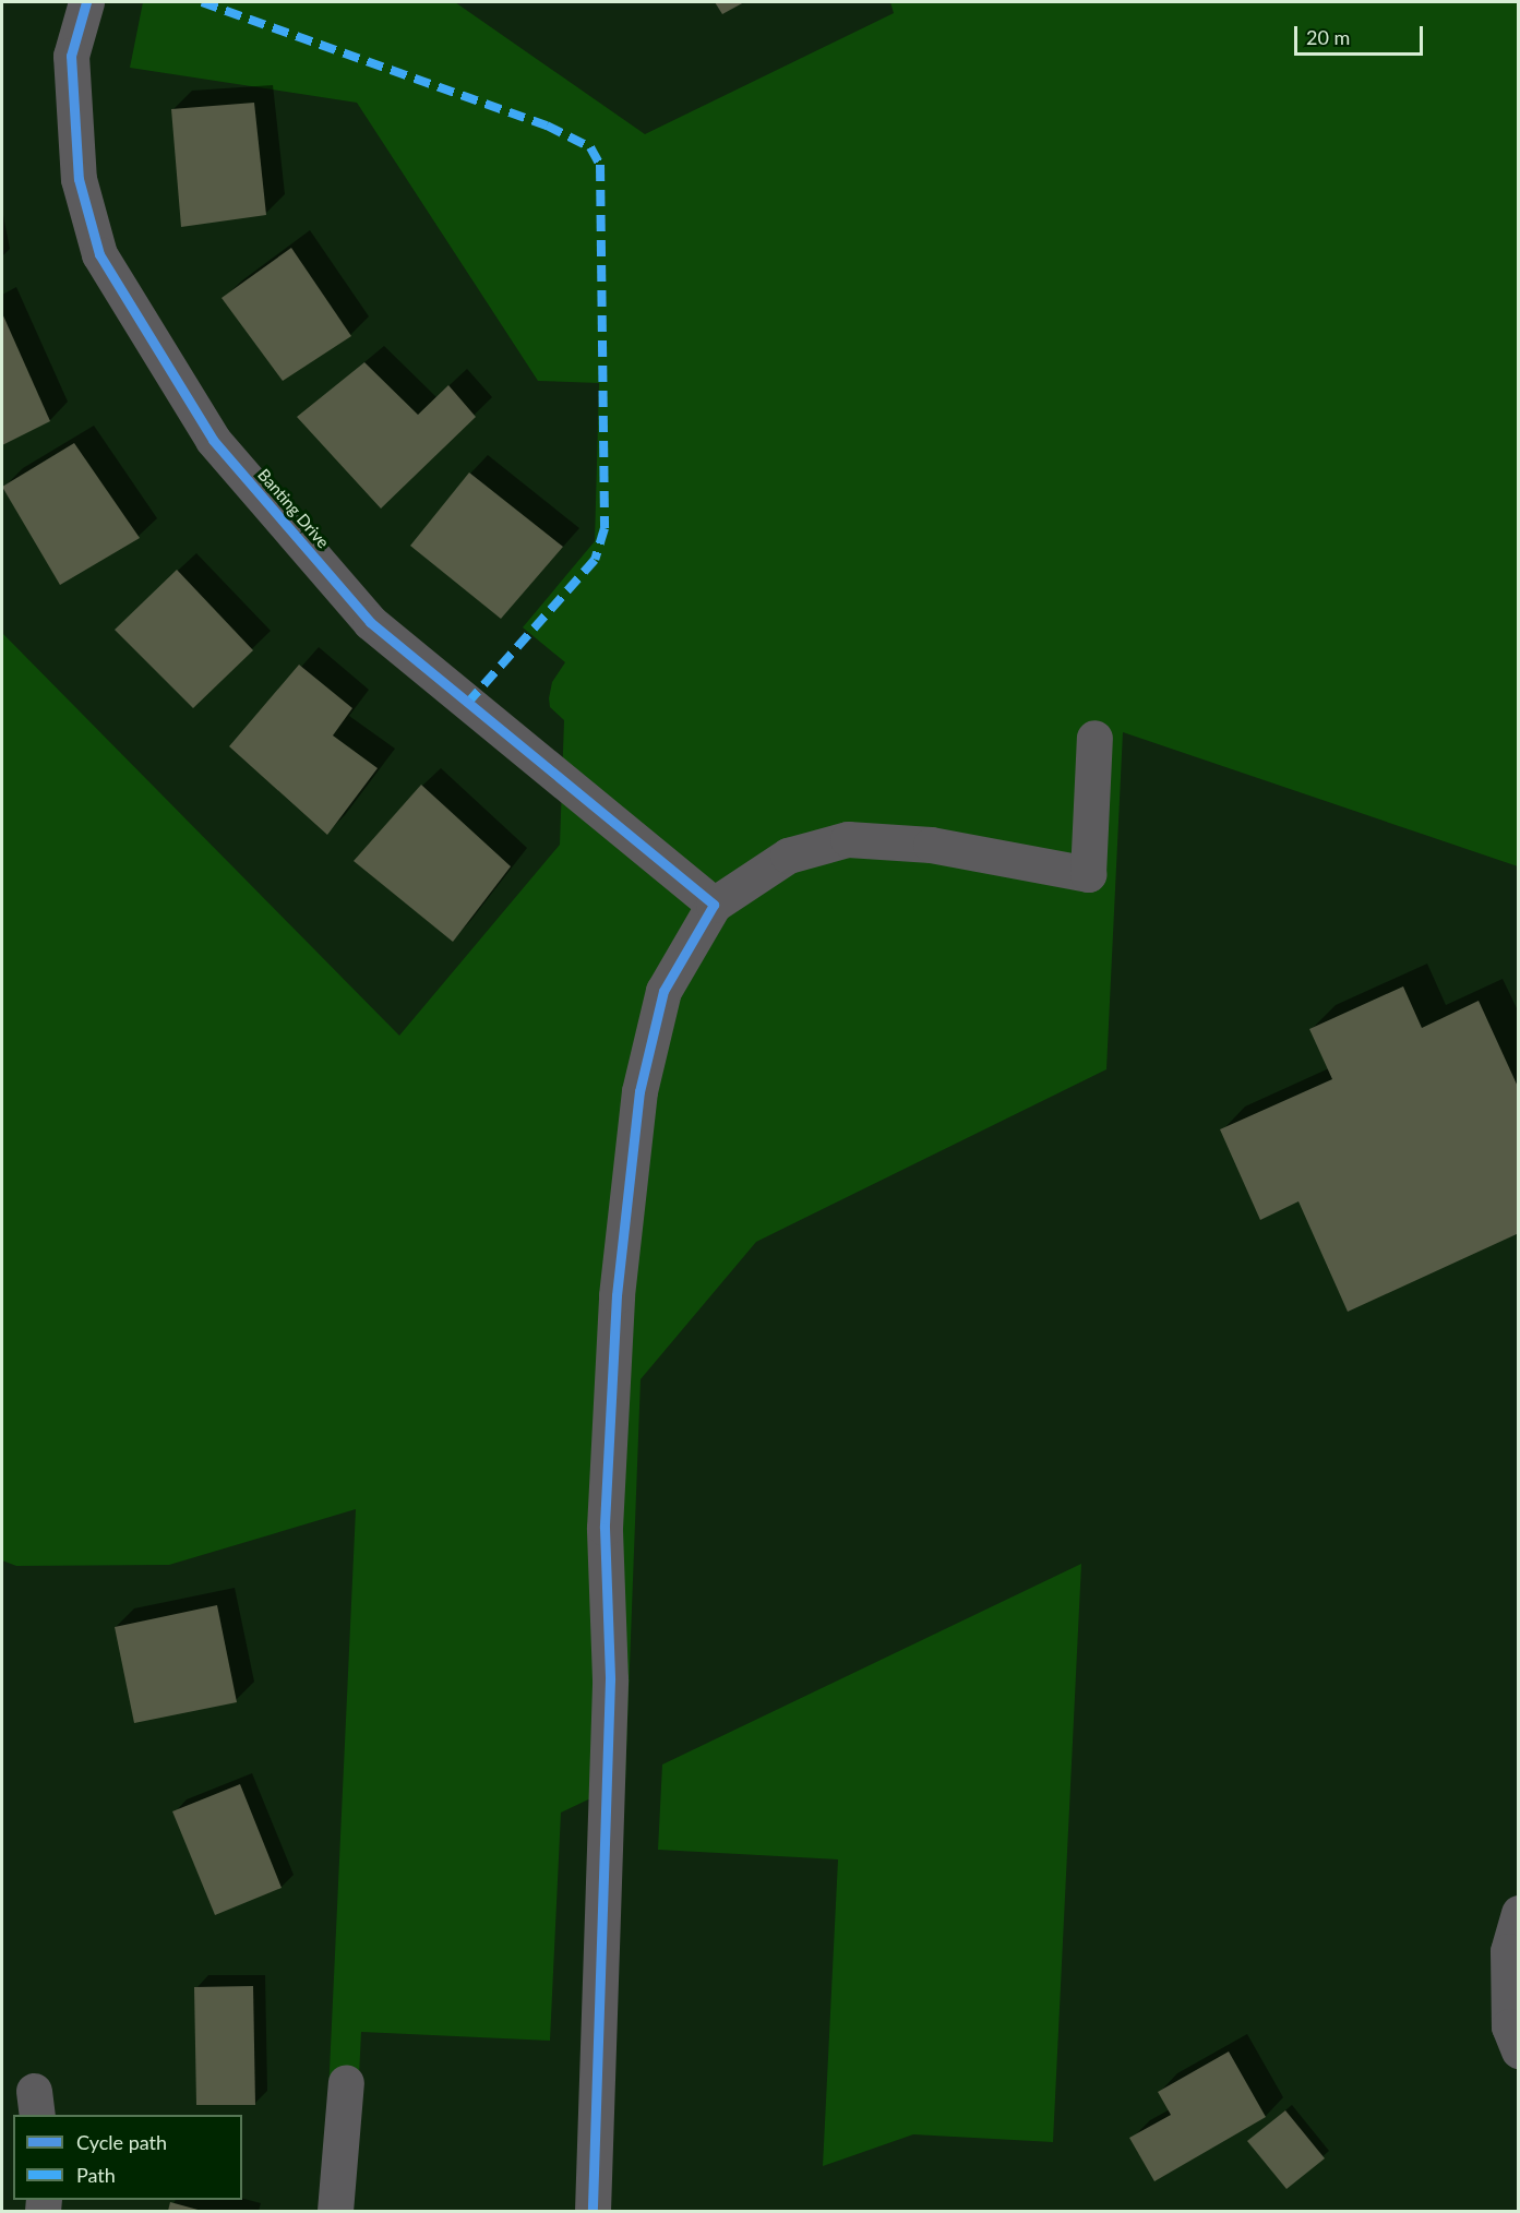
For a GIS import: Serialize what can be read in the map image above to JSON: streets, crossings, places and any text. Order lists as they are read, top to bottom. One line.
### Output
{"streets":{"street":["Banting Drive"]},"legend":["Cycle path","Path"],"scale_bar":"20 m"}
